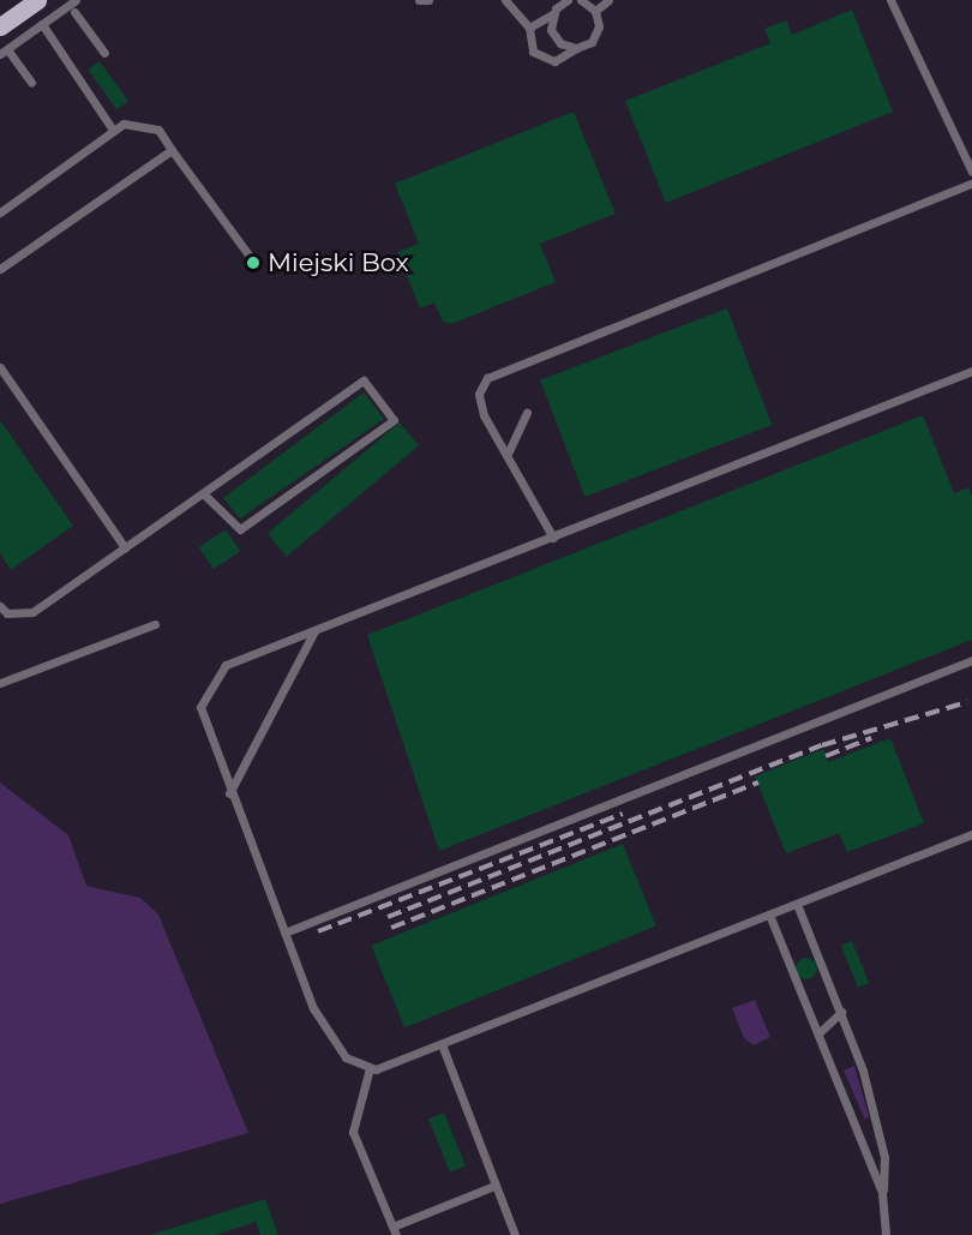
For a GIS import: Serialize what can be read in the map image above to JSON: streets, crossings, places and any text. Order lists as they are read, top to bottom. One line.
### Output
{"places":["Miejski Box"]}
